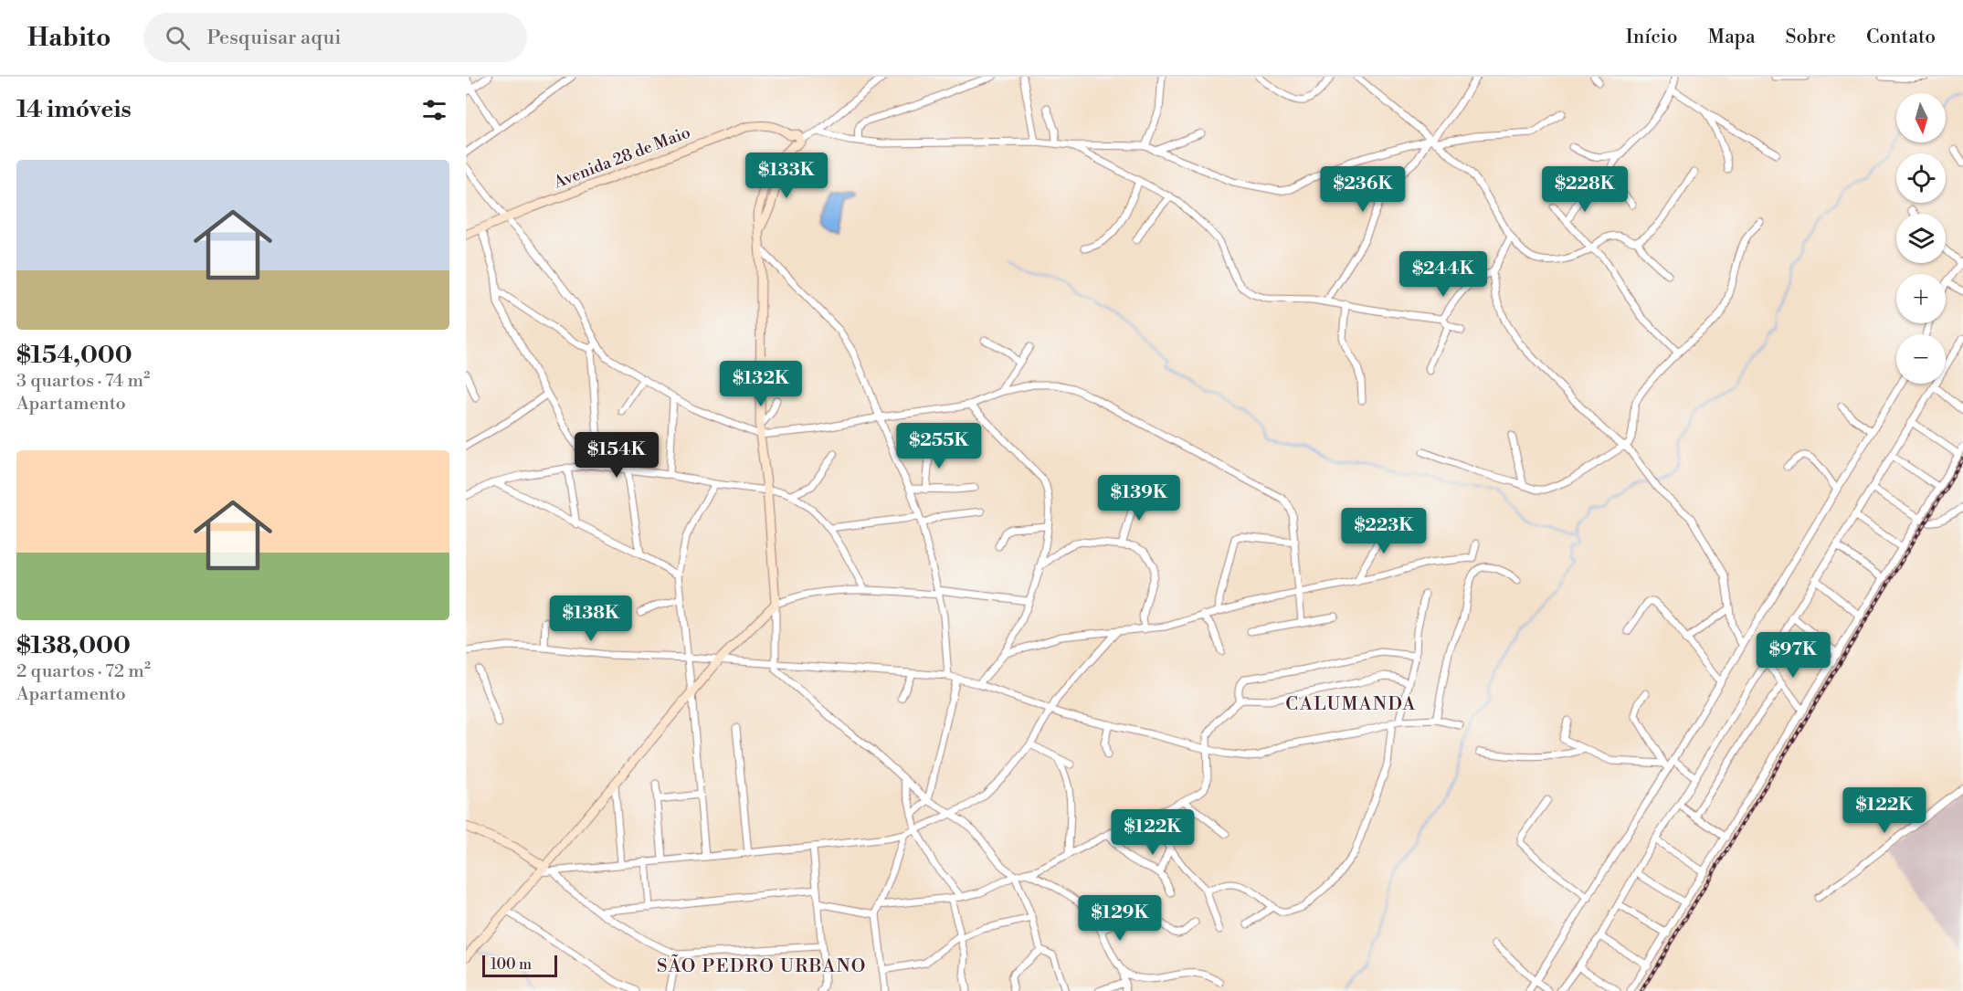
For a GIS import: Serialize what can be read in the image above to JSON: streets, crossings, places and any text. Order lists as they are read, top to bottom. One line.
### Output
{"streets":{"street":["Avenida 28 de Maio"]},"districts":["CALUMANDA","SÃO PEDRO URBANO"],"scale_bar":"100 m","north":"bottom","page":{"header":"Habito","search":"Pesquisar aqui","nav":["Início","Mapa","Sobre","Contato"],"heading":"14 imóveis","map_buttons":["+","−"],"list":[{"name":"$154,000","note":"3 quartos · 74 m² · Apartamento"},{"name":"$138,000","note":"2 quartos · 72 m² · Apartamento"}],"price":["$133K","$236K","$228K","$244K","$132K","$255K","$154K","$139K","$223K","$138K","$97K","$122K","$122K","$129K"],"scale":"100 m"}}
